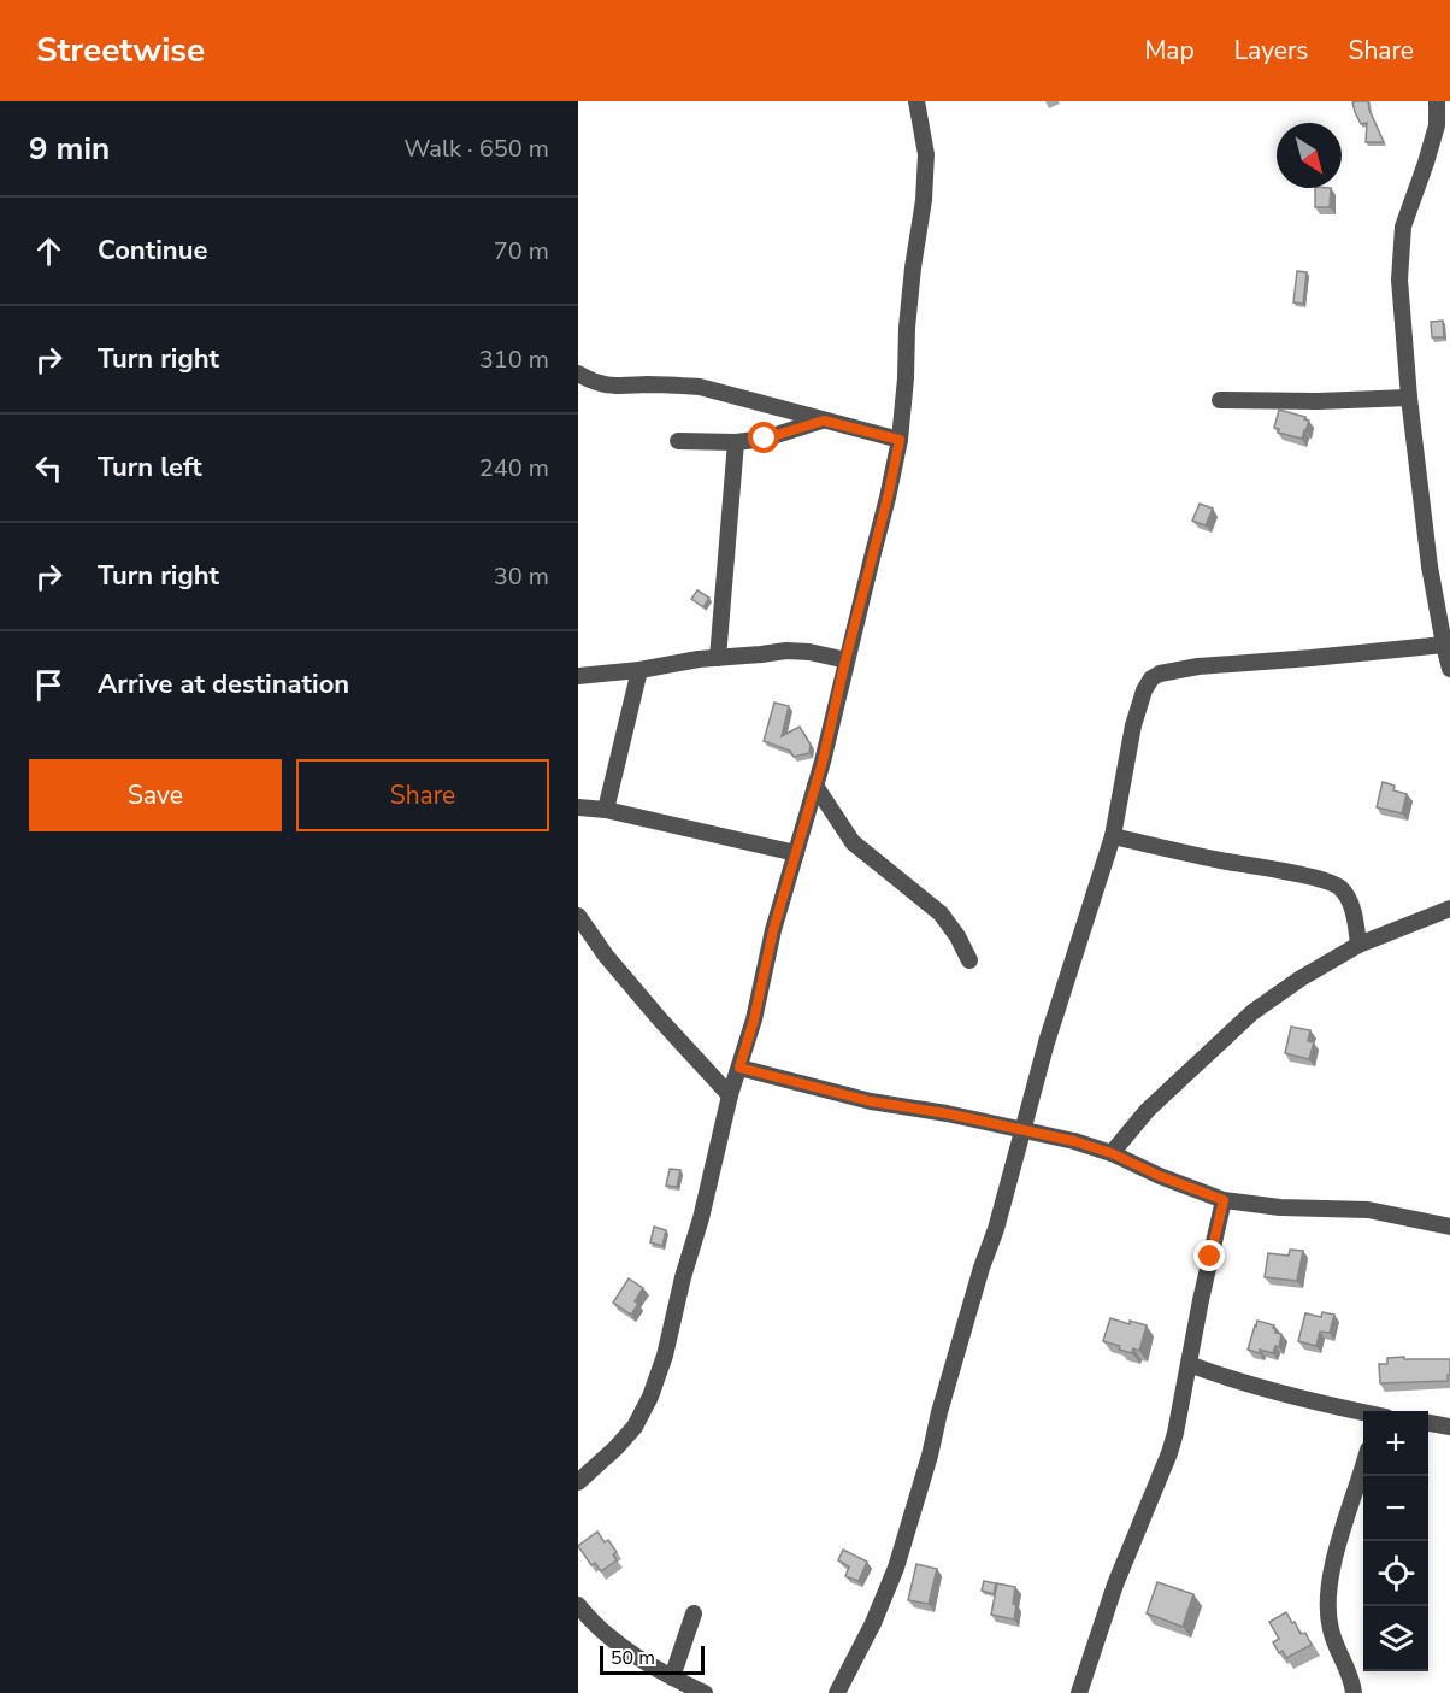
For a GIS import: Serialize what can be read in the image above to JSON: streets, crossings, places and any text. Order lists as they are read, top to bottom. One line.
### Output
{"scale_bar":"50 m","north":"bottom right","page":{"header":"Streetwise","nav":["Map","Layers","Share"],"heading":["9 min","Walk · 650 m"],"list":[["Continue","70 m"],["Turn right","310 m"],["Turn left","240 m"],["Turn right","30 m"],"Arrive at destination"],"buttons":["Save","Share"],"map_buttons":["+","−"],"scale":"50 m"}}
